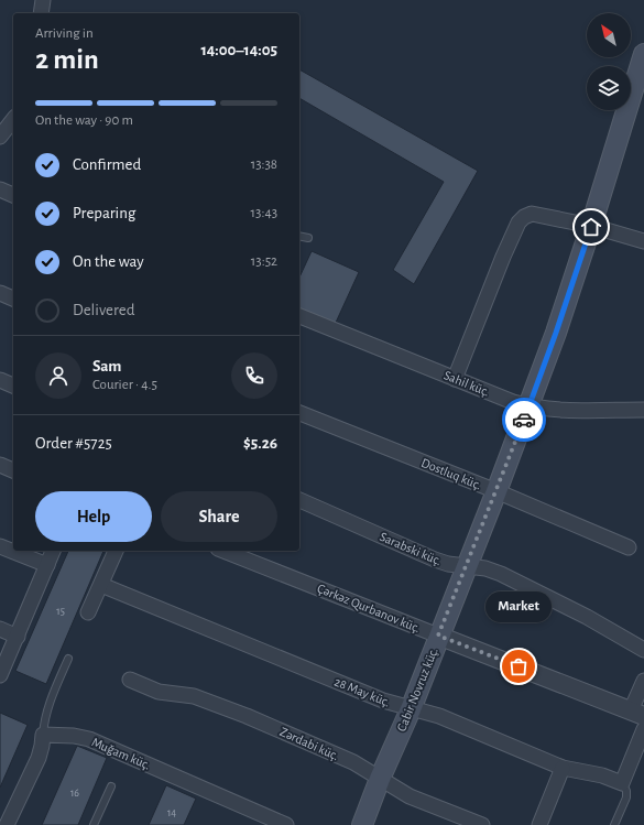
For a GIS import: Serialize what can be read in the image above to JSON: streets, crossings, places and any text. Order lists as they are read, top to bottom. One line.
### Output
{"streets":{"main road":["Cabir Novruz küç."],"street":["Sahil küç.","Dostluq küç.","Sarabski küç.","Çərkəz Qurbanov küç.","28 May küç.","Zərdabi küç.","Muğam küç."]},"crossings":[["Sahil küç.","Cabir Novruz küç."],["Dostluq küç.","Cabir Novruz küç."],["Sarabski küç.","Cabir Novruz küç."],["Çərkəz Qurbanov küç.","Cabir Novruz küç."],["Cabir Novruz küç.","28 May küç."],["Cabir Novruz küç.","Zərdabi küç."]],"places":["Market"],"house_numbers":["15","16","14"],"north":"top left","page":{"heading":["2 min","Arriving in","14:00–14:05"],"panel":["Sam","Courier · 4.5","Order #5725","$5.26"],"bar":"On the way · 90 m","list":[["Confirmed","13:38"],["Preparing","13:43"],["On the way","13:52"],"Delivered"],"buttons":["Help","Share"],"bubble":"Market"}}
